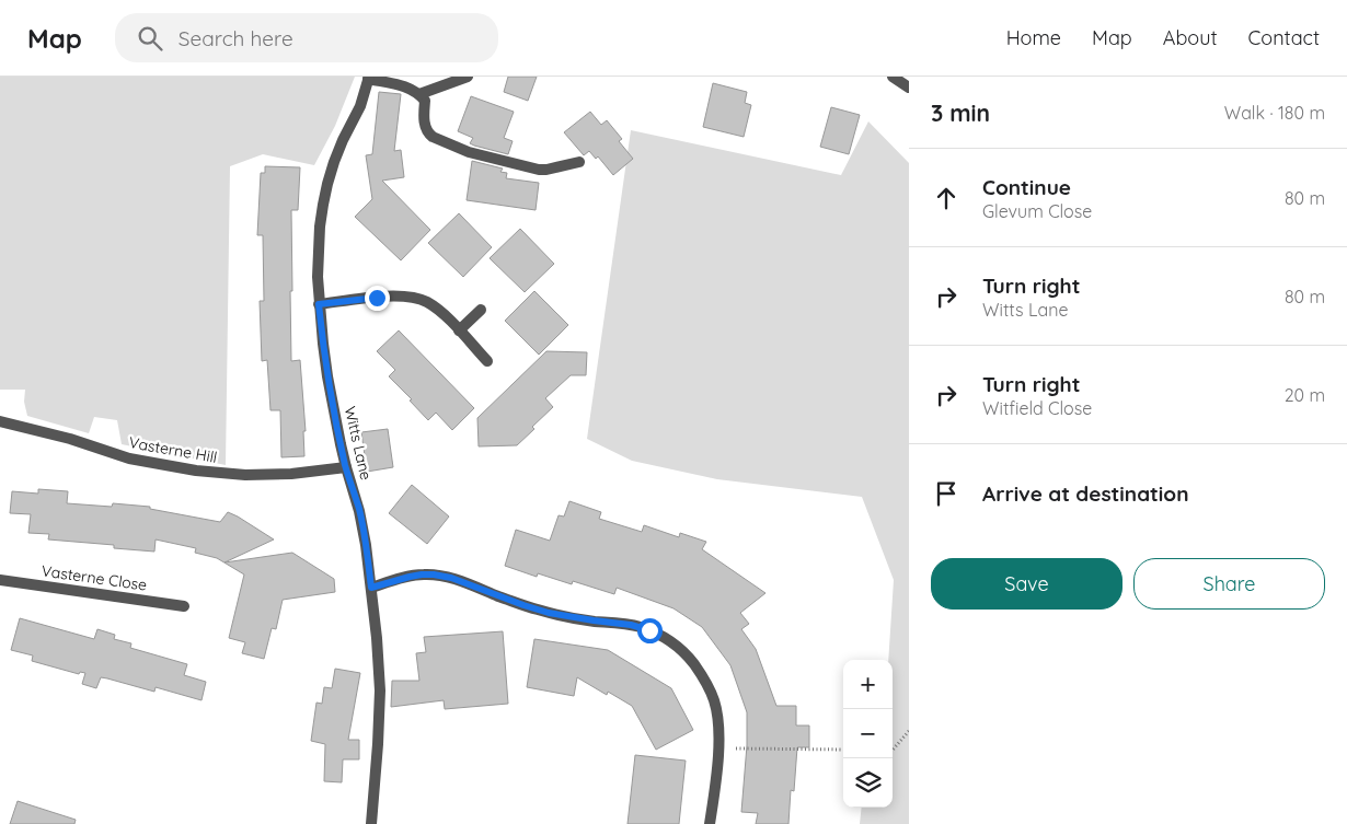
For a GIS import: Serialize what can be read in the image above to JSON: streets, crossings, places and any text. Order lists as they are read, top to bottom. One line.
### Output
{"streets":{"street":["Witts Lane","Vasterne Hill","Vasterne Close"]},"crossings":[["Witts Lane","Vasterne Hill"]],"page":{"header":"Map","search":"Search here","nav":["Home","Map","About","Contact"],"heading":["3 min","Walk · 180 m"],"list":[["Continue","Glevum Close","80 m"],["Turn right","Witts Lane","80 m"],["Turn right","Witfield Close","20 m"],"Arrive at destination"],"buttons":["Save","Share"],"map_buttons":["+","−"]}}
